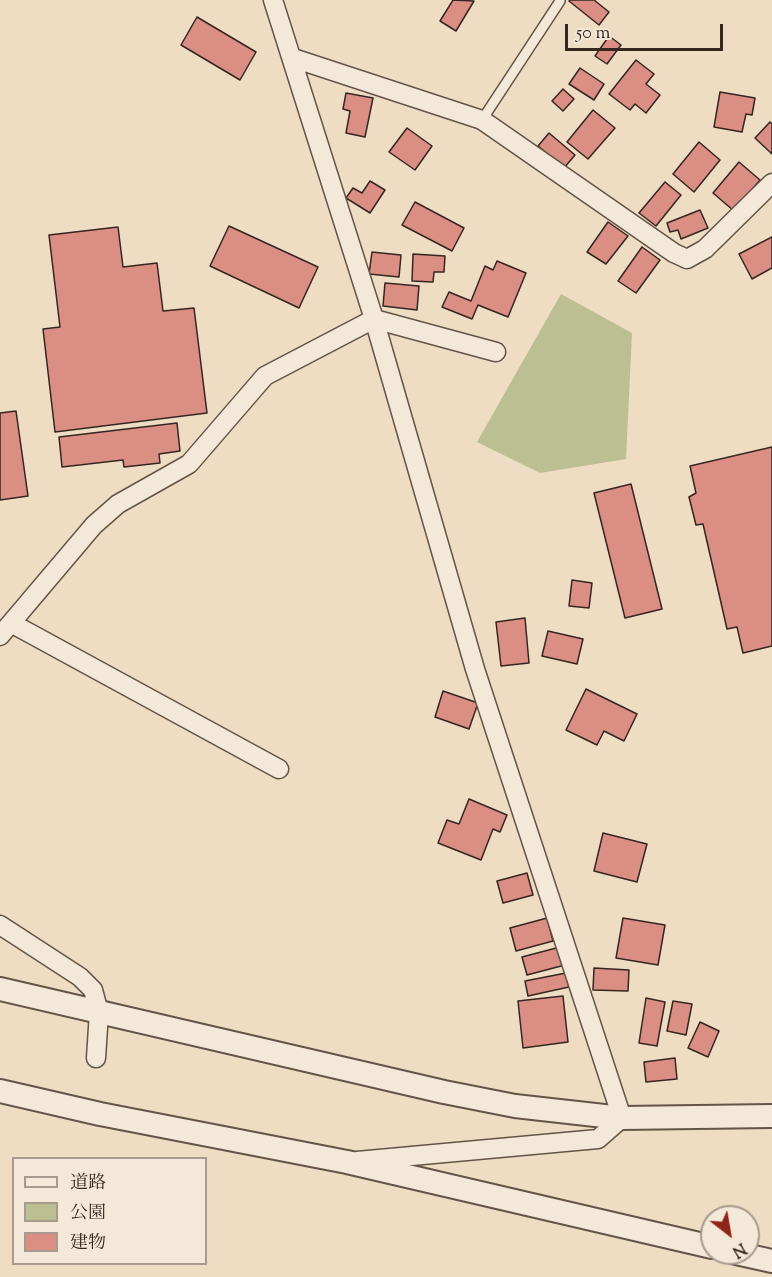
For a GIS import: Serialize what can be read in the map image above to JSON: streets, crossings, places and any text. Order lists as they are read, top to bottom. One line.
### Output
{"legend":["道路","公園","建物"],"scale_bar":"50 m","north":"bottom right"}
